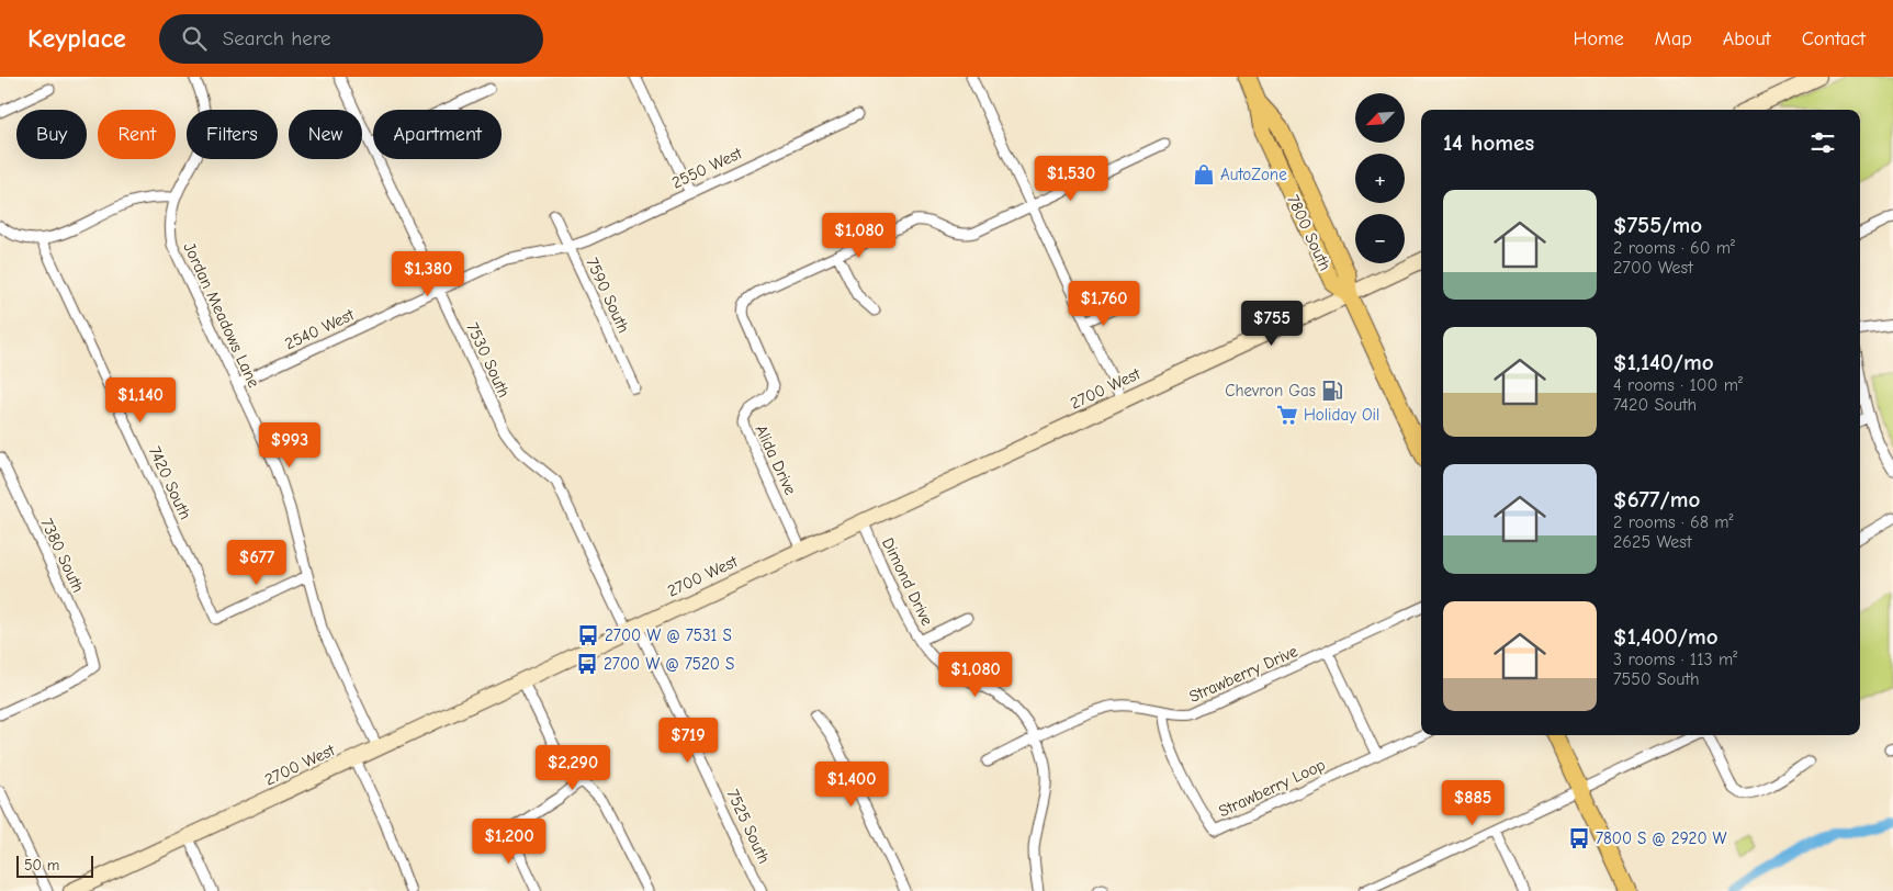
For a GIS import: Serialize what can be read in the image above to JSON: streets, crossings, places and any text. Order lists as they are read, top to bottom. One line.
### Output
{"streets":{"main road":["7800 South","2700 West"],"street":["2550 West","7590 South","Jordan Meadows Lane","2540 West","7530 South","Alida Drive","7420 South","7380 South","Dimond Drive","Strawberry Drive","Strawberry Loop","7525 South"]},"crossings":[["2550 West","7590 South"],["2550 West","2540 West"],["7800 South","2700 West"],["7590 South","2540 West"],["Jordan Meadows Lane","2540 West"],["Jordan Meadows Lane","2700 West"],["Jordan Meadows Lane","7420 South"],["2540 West","7530 South"],["7530 South","7525 South"],["2700 West","Alida Drive"],["2700 West","Dimond Drive"],["2700 West","7525 South"],["Dimond Drive","Strawberry Drive"],["Strawberry Drive","Strawberry Loop"]],"places":{"shop":["AutoZone"],"fuel station":["Chevron Gas"],"supermarket":["Holiday Oil"],"bus stop":["2700 W @ 7531 S","2700 W @ 7520 S","7800 S @ 2920 W"]},"scale_bar":"50 m","north":"bottom left","page":{"header":"Keyplace","search":"Search here","nav":["Home","Map","About","Contact"],"map_buttons":["+","−"],"chip":["Buy","Rent","Filters","New","Apartment"],"heading":"14 homes","price":["$1,530","$1,080","$1,380","$1,760","$755","$1,140","$993","$677","$1,080","$719","$2,290","$1,400","$885","$1,200"],"list":[{"name":"$755/mo","note":"2 rooms · 60 m² · 2700 West"},{"name":"$1,140/mo","note":"4 rooms · 100 m² · 7420 South"},{"name":"$677/mo","note":"2 rooms · 68 m² · 2625 West"},{"name":"$1,400/mo","note":"3 rooms · 113 m² · 7550 South"}],"scale":"50 m"}}
